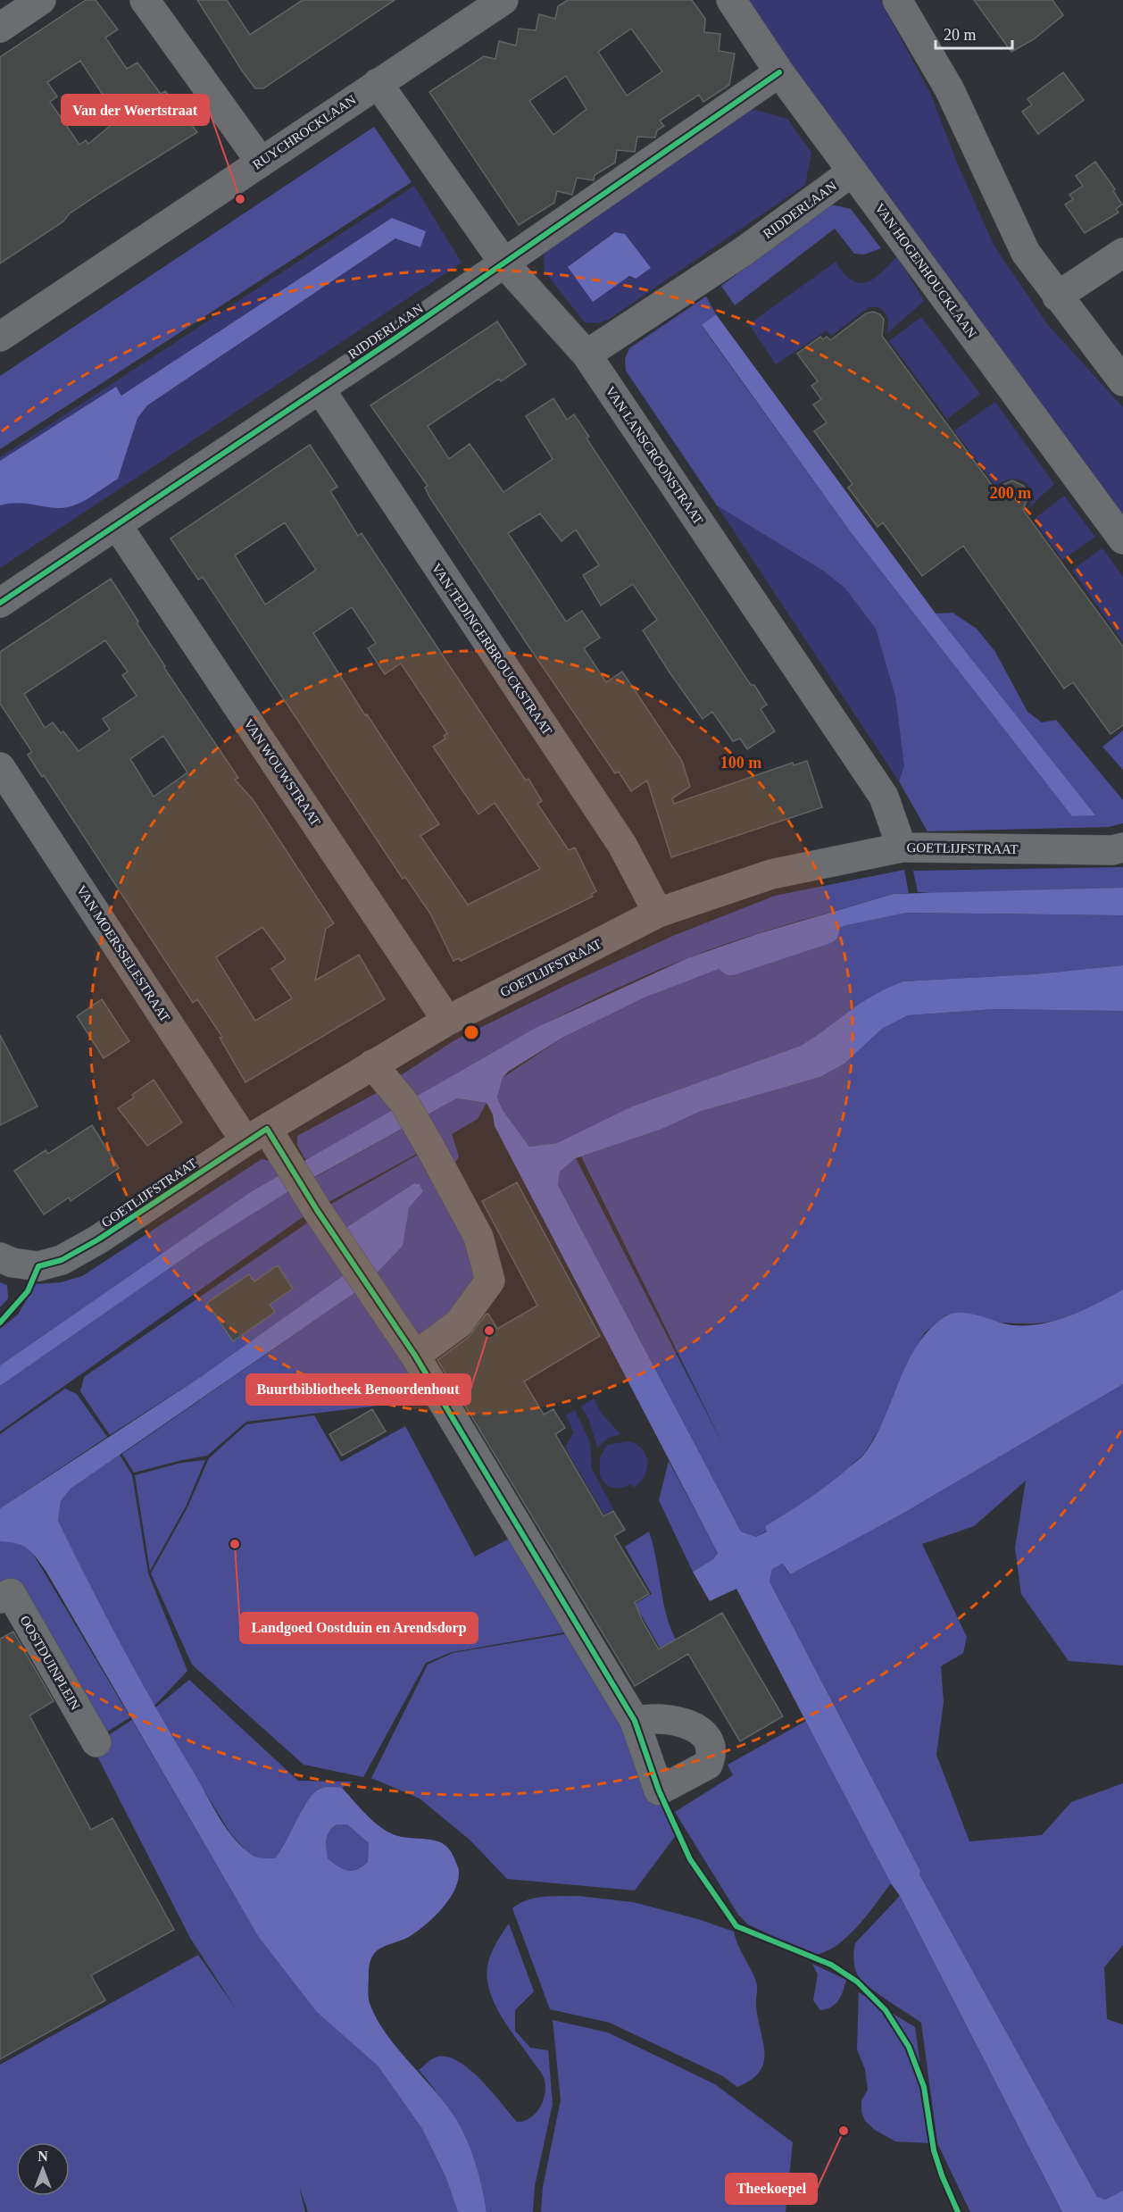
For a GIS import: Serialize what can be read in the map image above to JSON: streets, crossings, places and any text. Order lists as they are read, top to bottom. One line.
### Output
{"streets":{"street":["RUYCHROCKLAAN","RIDDERLAAN","VAN HOGENHOUCKLAAN","VAN LANSCROONSTRAAT","VAN TEDINGERBROUCKSTRAAT","VAN WOUWSTRAAT","GOETLIJFSTRAAT","VAN MOERSSELESTRAAT","OOSTDUINPLEIN"]},"crossings":[["RUYCHROCKLAAN","VAN LANSCROONSTRAAT"],["RIDDERLAAN","VAN HOGENHOUCKLAAN"],["RIDDERLAAN","VAN LANSCROONSTRAAT"],["RIDDERLAAN","VAN TEDINGERBROUCKSTRAAT"],["RIDDERLAAN","VAN WOUWSTRAAT"],["VAN LANSCROONSTRAAT","GOETLIJFSTRAAT"],["VAN TEDINGERBROUCKSTRAAT","GOETLIJFSTRAAT"],["VAN WOUWSTRAAT","GOETLIJFSTRAAT"],["GOETLIJFSTRAAT","VAN MOERSSELESTRAAT"]],"places":["Van der Woertstraat","Buurtbibliotheek Benoordenhout","Landgoed Oostduin en Arendsdorp","Theekoepel"],"scale_bar":"20 m","north":"top","rings":["200 m","100 m"]}
